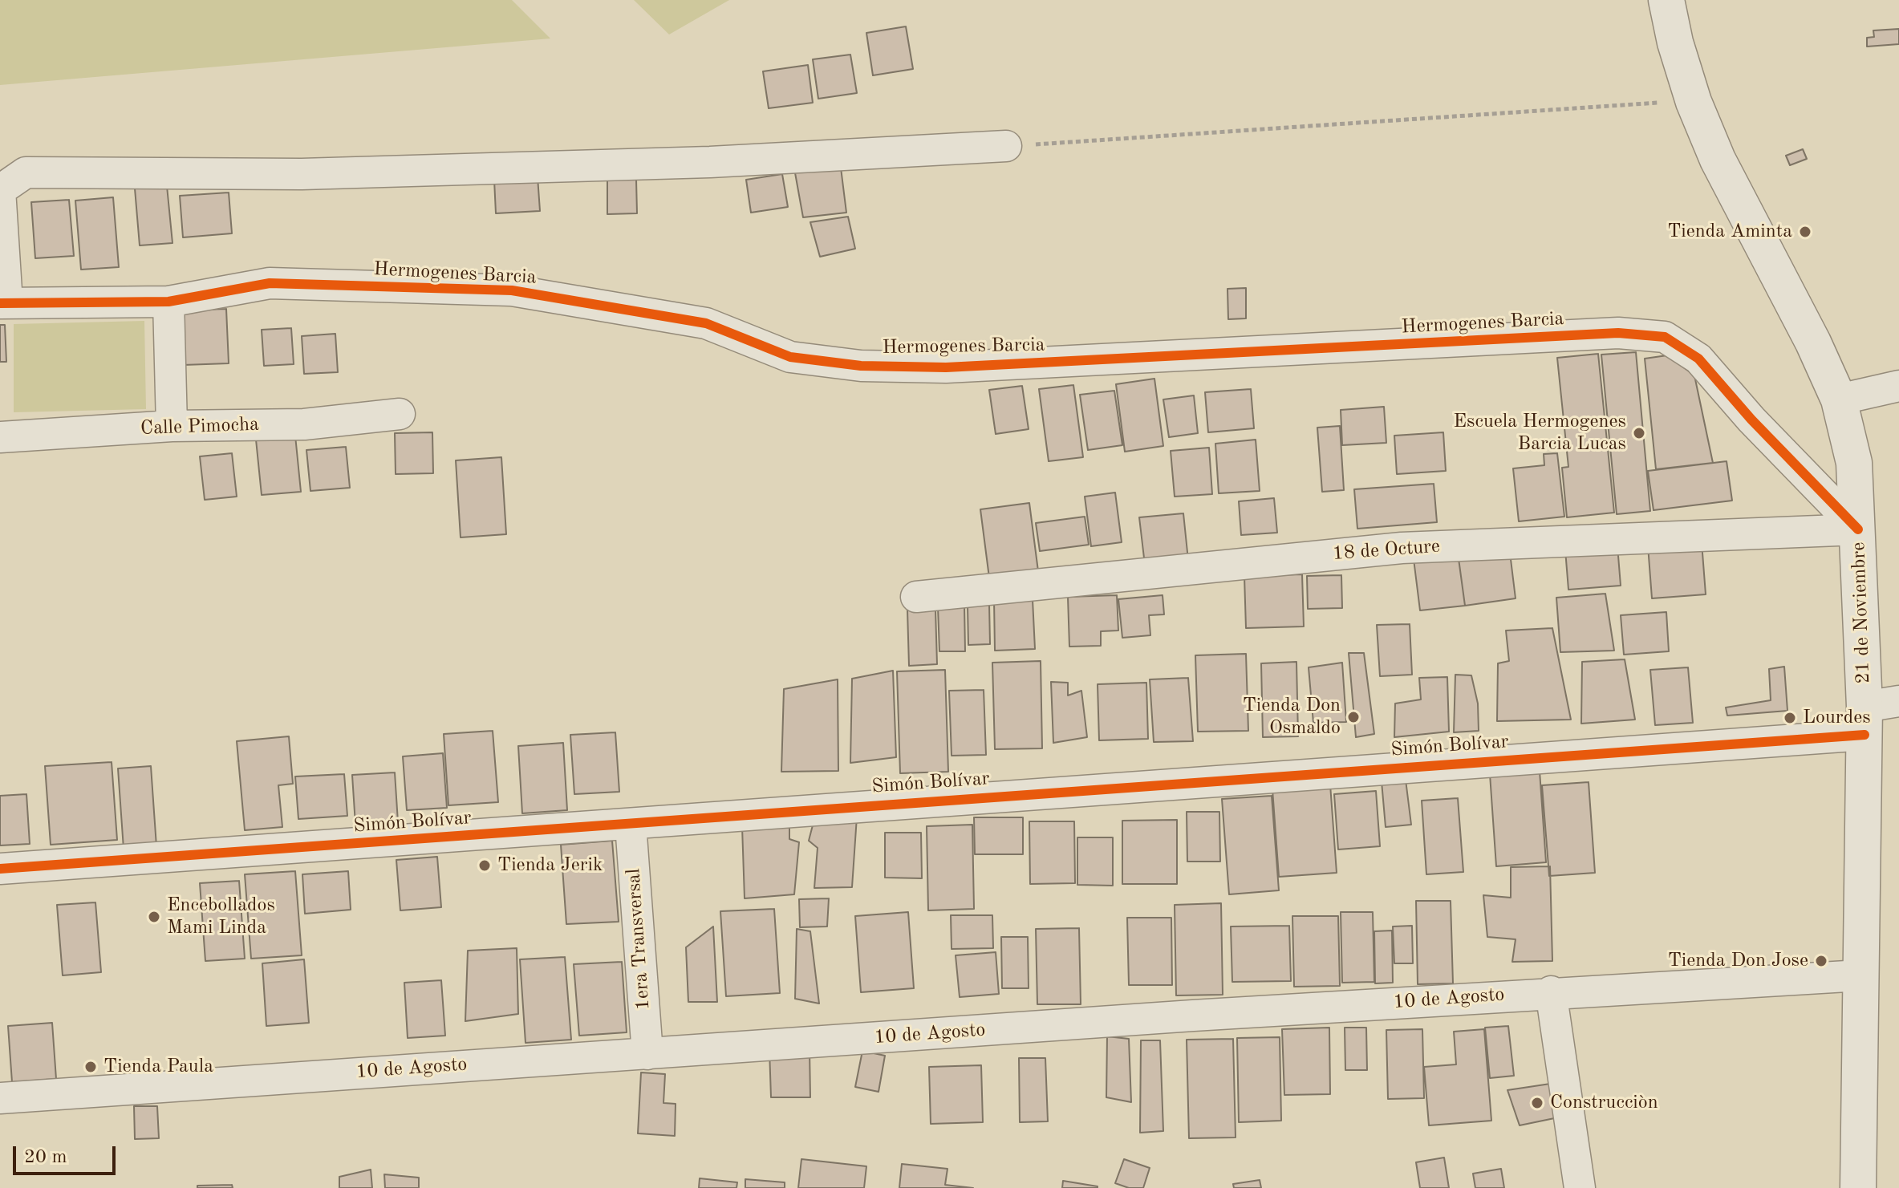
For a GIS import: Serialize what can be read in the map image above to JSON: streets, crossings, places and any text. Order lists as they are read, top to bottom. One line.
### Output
{"streets":{"street":["Hermogenes Barcia","Calle Pimocha","18 de Octure","21 de Noviembre","Simón Bolívar","1era Transversal","10 de Agosto"]},"crossings":[["Hermogenes Barcia","18 de Octure"],["Hermogenes Barcia","21 de Noviembre"],["18 de Octure","21 de Noviembre"],["21 de Noviembre","Simón Bolívar"],["21 de Noviembre","10 de Agosto"],["Simón Bolívar","1era Transversal"],["1era Transversal","10 de Agosto"]],"places":["Tienda Aminta","Escuela Hermogenes Barcia Lucas","Tienda Don Osmaldo","Lourdes","Tienda Jerik","Encebollados Mami Linda","Tienda Don Jose","Tienda Paula","Construcciòn"],"scale_bar":"20 m"}
